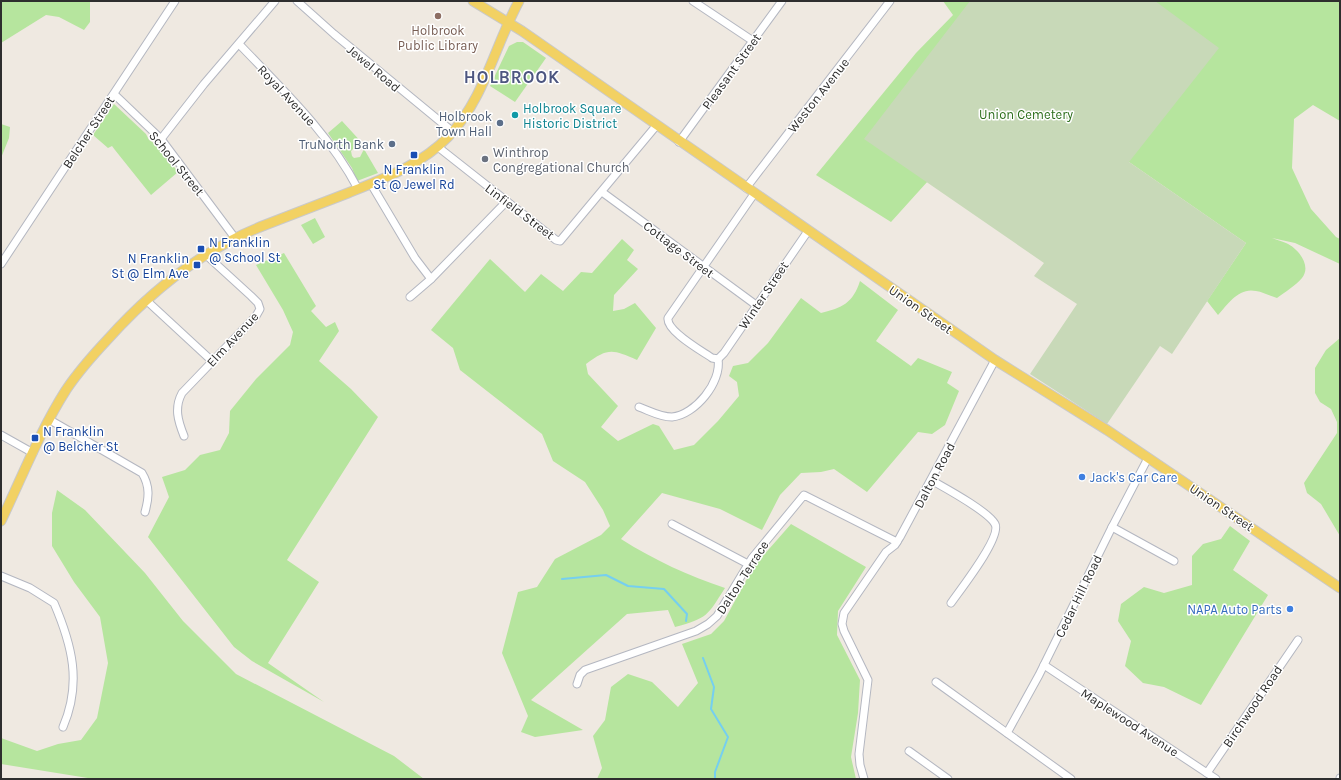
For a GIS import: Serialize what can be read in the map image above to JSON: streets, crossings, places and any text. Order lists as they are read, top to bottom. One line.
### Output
{"streets":{"main road":["Union Street"],"street":["Jewel Road","Pleasant Street","Royal Avenue","Weston Avenue","Belcher Street","School Street","Linfield Street","Cottage Street","Winter Street","Elm Avenue","Dalton Road","Dalton Terrace","Cedar Hill Road","Birchwood Road","Maplewood Avenue"]},"crossings":[["Pleasant Street","Union Street"],["Weston Avenue","Union Street"],["Belcher Street","School Street"],["Linfield Street","Cottage Street"],["Linfield Street","Union Street"],["Cottage Street","Winter Street"],["Winter Street","Union Street"],["Union Street","Dalton Road"],["Union Street","Cedar Hill Road"],["Dalton Road","Dalton Terrace"],["Cedar Hill Road","Maplewood Avenue"],["Birchwood Road","Maplewood Avenue"]],"districts":["HOLBROOK"],"parks":["Union Cemetery"],"places":{"other":["Holbrook Public Library","Holbrook Square Historic District","Holbrook Town Hall","TruNorth Bank","Winthrop Congregational Church","Jack's Car Care","NAPA Auto Parts"],"transit":["N Franklin St @ Jewel Rd","N Franklin @ School St","N Franklin St @ Elm Ave","N Franklin @ Belcher St"]}}
